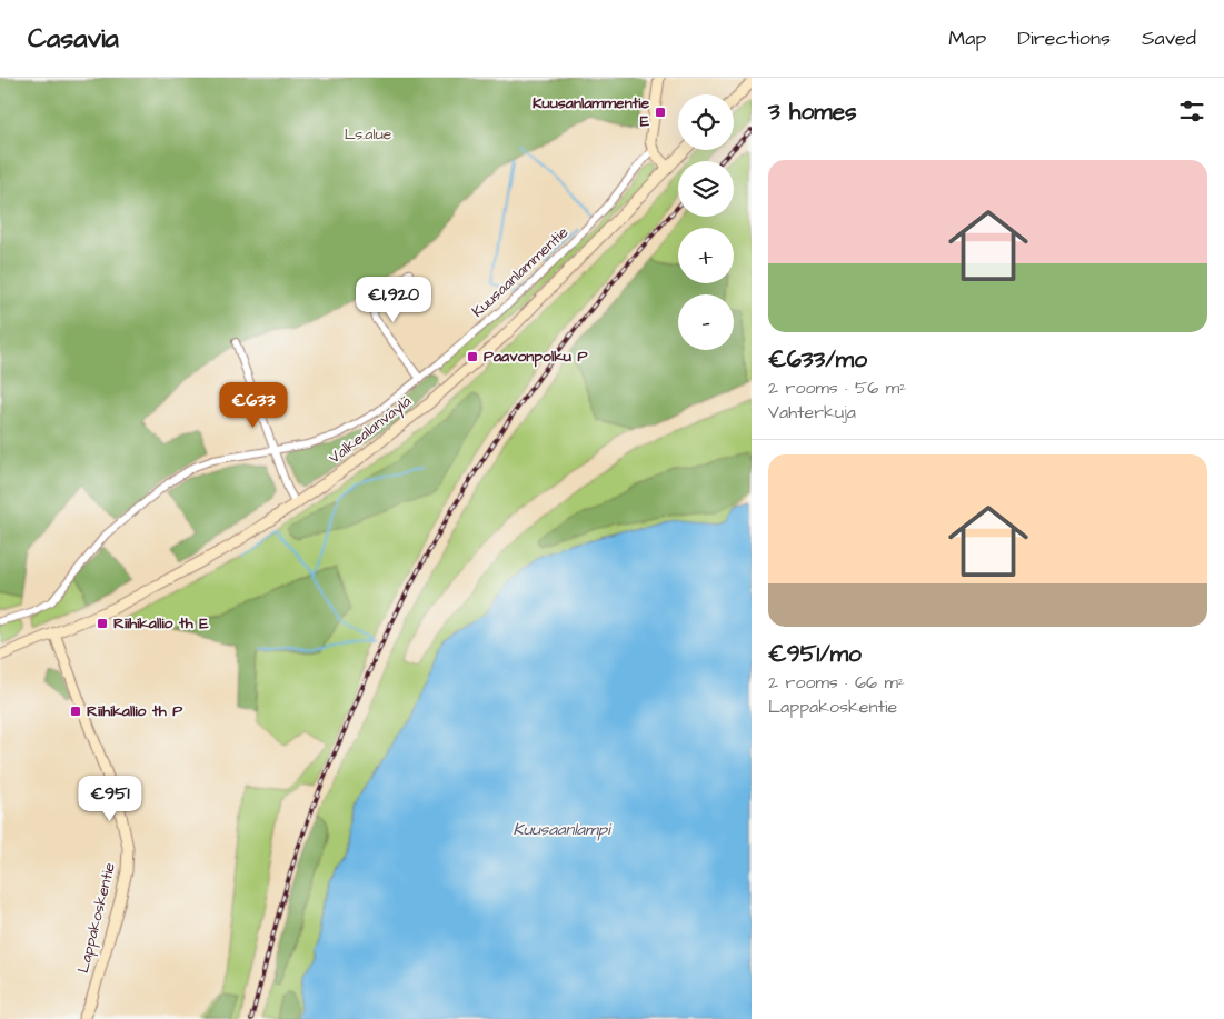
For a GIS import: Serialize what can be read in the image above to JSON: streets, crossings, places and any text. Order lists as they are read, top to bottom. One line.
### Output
{"streets":{"main road":["Valkealanväylä","Lappakoskentie"],"street":["Kuusaanlammentie"]},"crossings":[["Valkealanväylä","Lappakoskentie"]],"water":["Kuusaanlampi"],"parks":["Ls.alue"],"places":{"transit":["Kuusanlammentie E","Paavonpolku P","Riihikallio th E","Riihikallio th P"]},"page":{"header":"Casavia","nav":["Map","Directions","Saved"],"heading":"3 homes","map_buttons":["+","−"],"list":[{"name":"€633/mo","note":"2 rooms · 56 m² · Vahterkuja"},{"name":"€951/mo","note":"2 rooms · 66 m² · Lappakoskentie"}],"price":["€1,920","€633","€951"]}}
